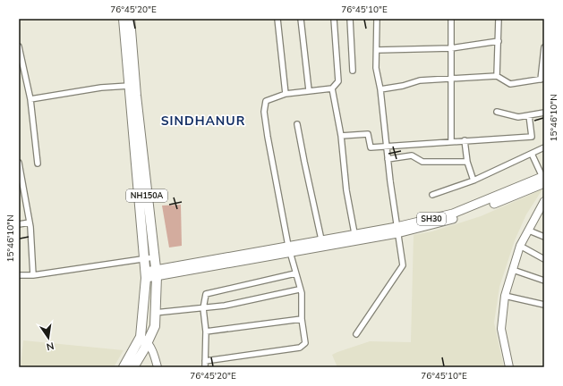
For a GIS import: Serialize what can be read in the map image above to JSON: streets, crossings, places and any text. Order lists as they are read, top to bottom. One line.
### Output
{"streets":{"highway":["NH150A"]},"districts":["SINDHANUR"],"north":"bottom","coordinates":["76°45'20\"E","76°45'10\"E","15°46'10\"N"]}
